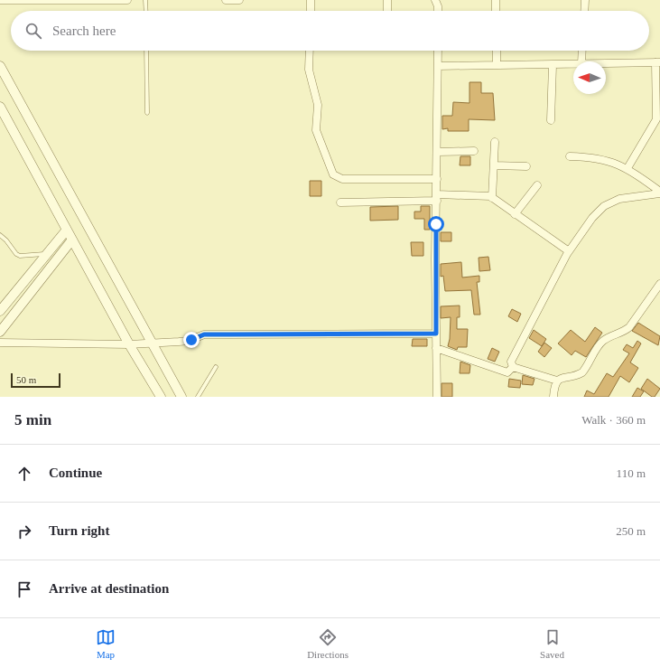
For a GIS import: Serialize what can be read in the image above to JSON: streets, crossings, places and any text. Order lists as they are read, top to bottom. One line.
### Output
{"scale_bar":"50 m","north":"left","page":{"search":"Search here","scale":"50 m","heading":["5 min","Walk · 360 m"],"list":[["Continue","110 m"],["Turn right","250 m"],"Arrive at destination"],"nav":["Map","Directions","Saved"]}}
